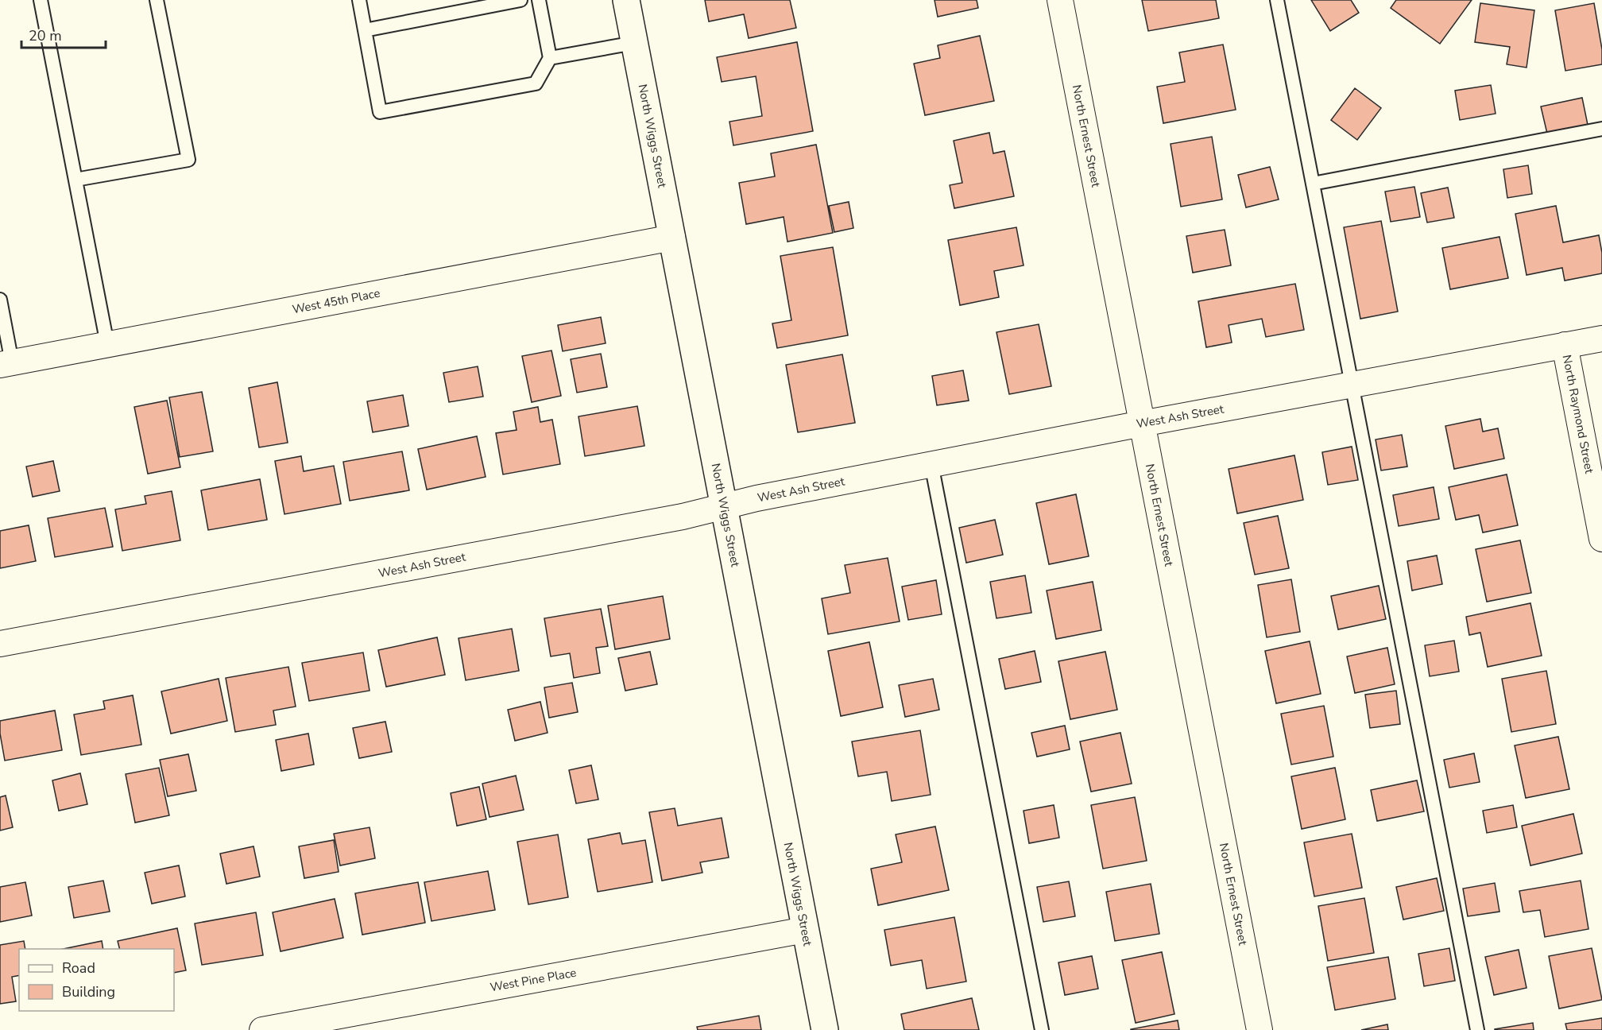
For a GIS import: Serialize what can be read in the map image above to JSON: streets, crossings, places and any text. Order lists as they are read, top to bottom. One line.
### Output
{"streets":{"street":["North Wiggs Street","North Ernest Street","West 45th Place","North Raymond Street","West Ash Street","West Pine Place"]},"crossings":[["North Wiggs Street","West 45th Place"],["North Wiggs Street","West Ash Street"],["North Wiggs Street","West Pine Place"],["North Ernest Street","West Ash Street"],["North Raymond Street","West Ash Street"]],"legend":["Road","Building"],"scale_bar":"20 m"}
